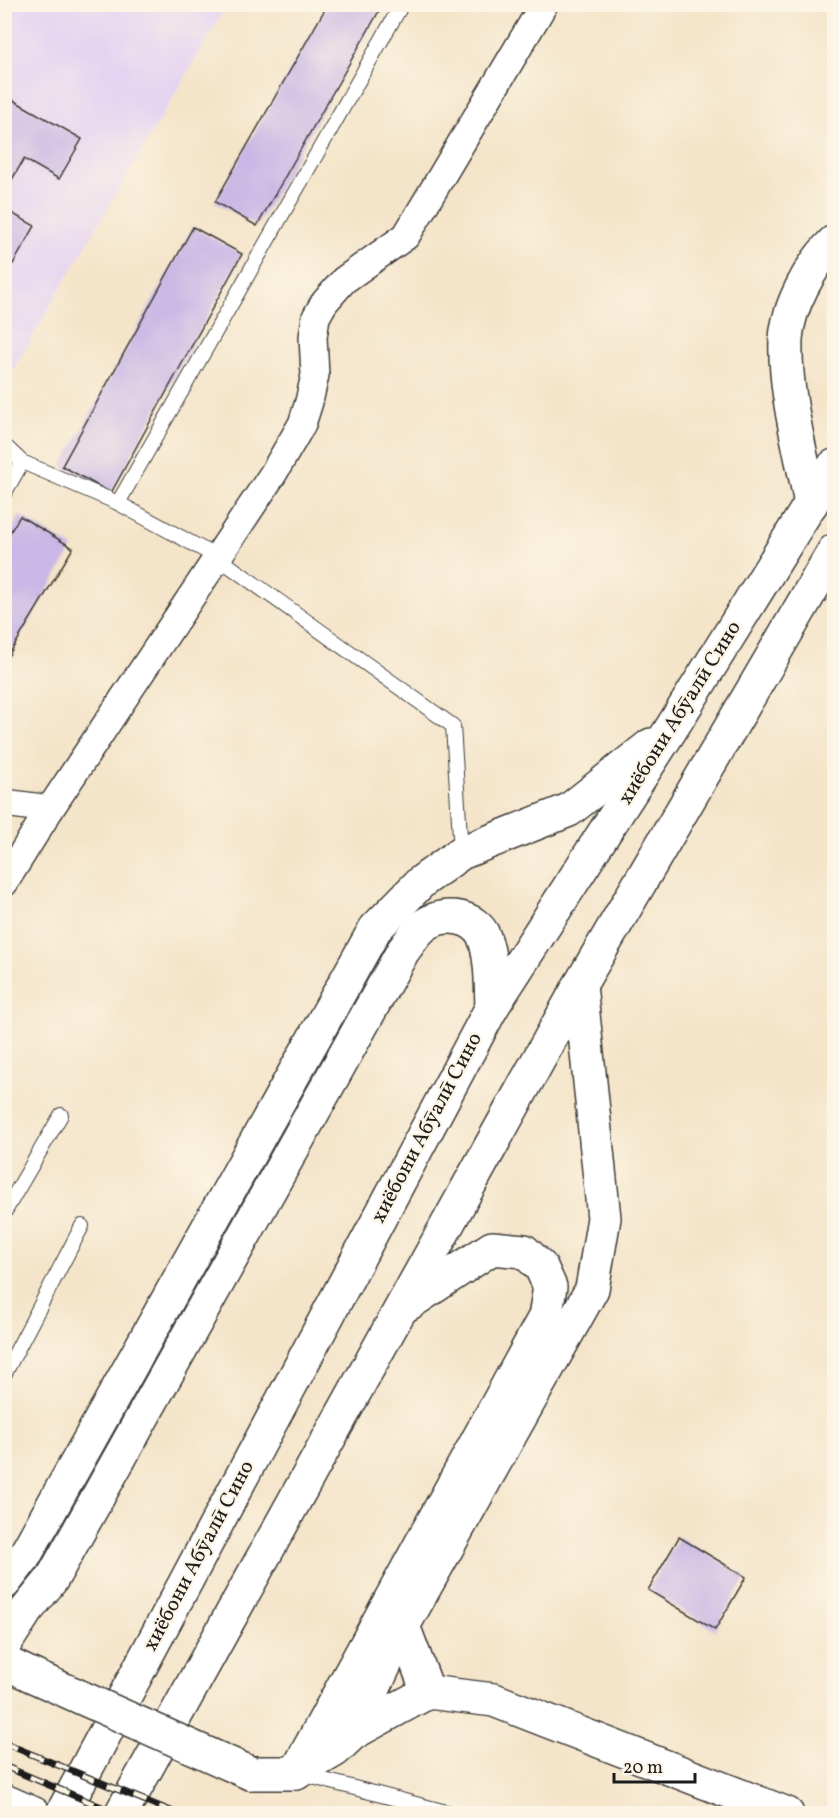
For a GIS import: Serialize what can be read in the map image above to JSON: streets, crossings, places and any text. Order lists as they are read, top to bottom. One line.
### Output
{"streets":{"main road":["хиёбони Абӯалӣ Сино"]},"scale_bar":"20 m"}
